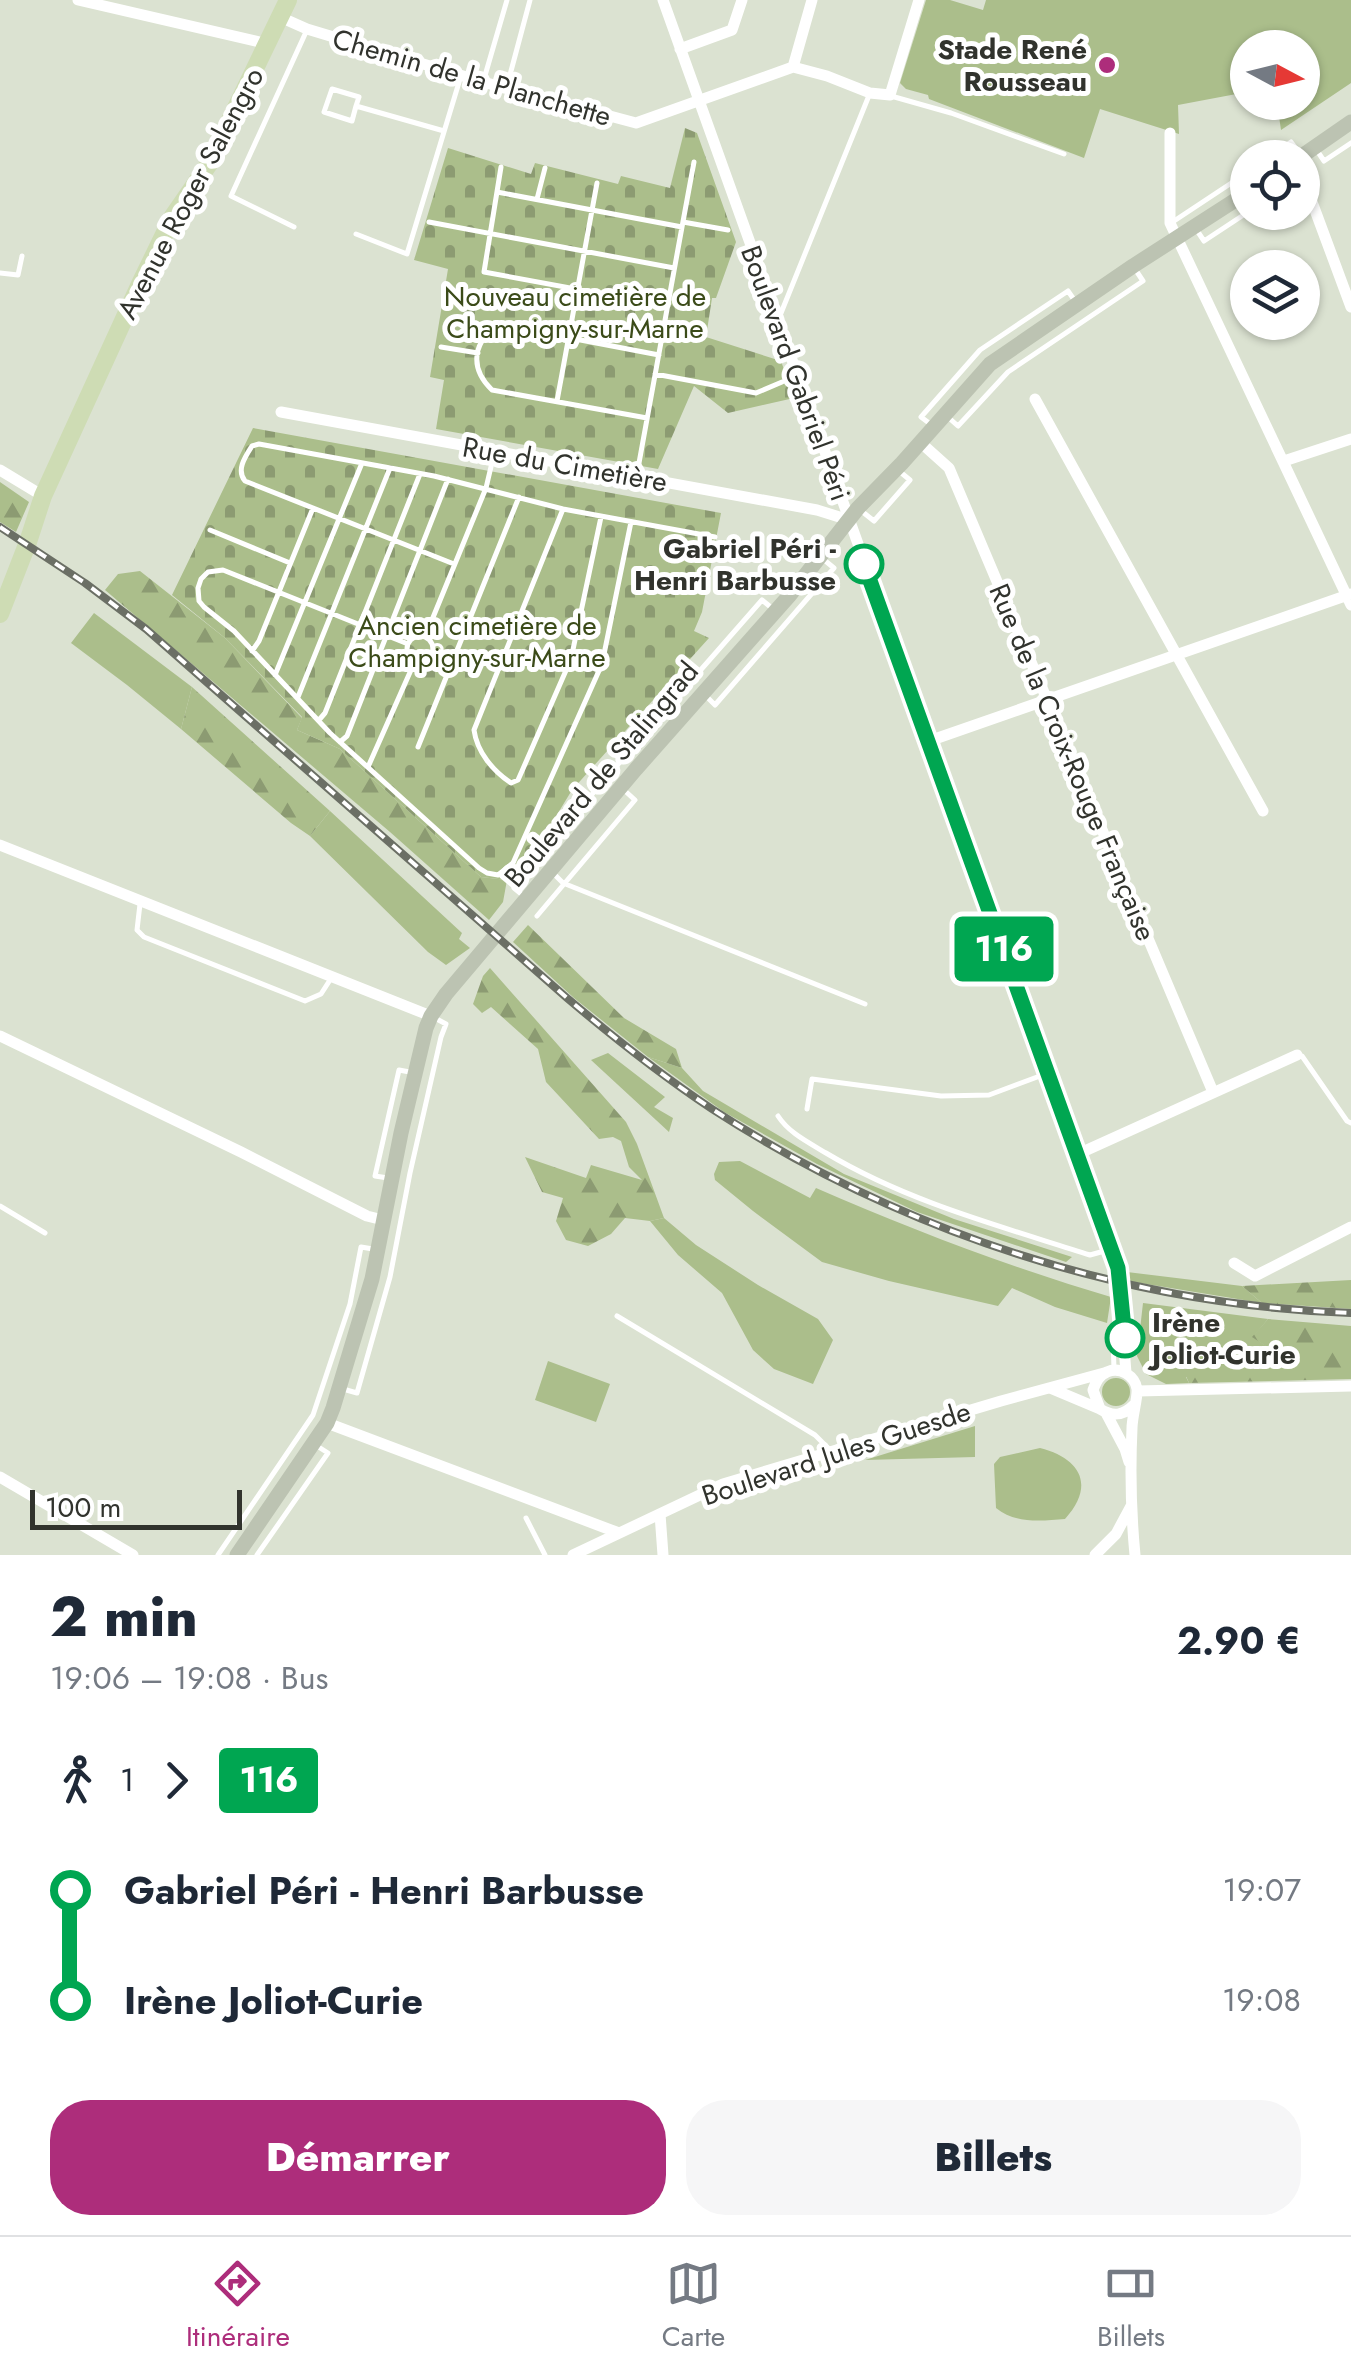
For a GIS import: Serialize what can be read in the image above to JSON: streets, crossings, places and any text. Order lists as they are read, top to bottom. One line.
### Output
{"streets":{"main road":["Avenue Roger Salengro","Boulevard de Stalingrad"],"street":["Chemin de la Planchette","Boulevard Gabriel Péri","Rue du Cimetière","Rue de la Croix-Rouge Française","Boulevard Jules Guesde"]},"crossings":[["Chemin de la Planchette","Avenue Roger Salengro"],["Chemin de la Planchette","Boulevard Gabriel Péri"],["Boulevard Gabriel Péri","Rue du Cimetière"],["Boulevard Gabriel Péri","Boulevard de Stalingrad"],["Boulevard Gabriel Péri","Boulevard Jules Guesde"],["Rue du Cimetière","Boulevard de Stalingrad"],["Rue de la Croix-Rouge Française","Boulevard de Stalingrad"]],"parks":["Nouveau cimetière de Champigny-sur-Marne","Ancien cimetière de Champigny-sur-Marne"],"places":["Stade René Rousseau","Gabriel Péri - Henri Barbusse","Irène Joliot-Curie"],"lines":["bus line 116"],"scale_bar":"100 m","north":"right","page":{"on_map":"116","scale":"100 m","heading":["2 min","19:06 – 19:08 · Bus","2.90 €"],"legs":["1","116"],"list":[{"name":"Gabriel Péri - Henri Barbusse","value":"19:07"},{"name":"Irène Joliot-Curie","value":"19:08"}],"buttons":["Démarrer","Billets"],"tabs":["Itinéraire","Carte","Billets"]}}
